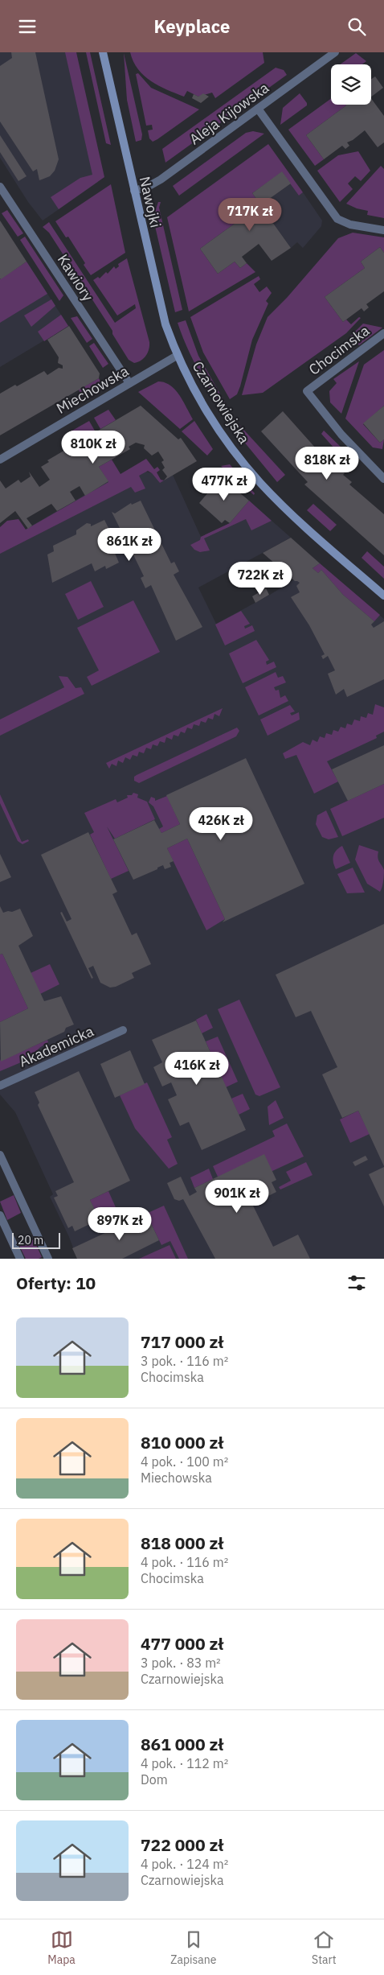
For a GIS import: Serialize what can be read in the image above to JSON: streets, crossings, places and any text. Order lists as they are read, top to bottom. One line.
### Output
{"streets":{"main road":["Nawojki","Czarnowiejska"],"street":["Aleja Kijowska","Kawiory","Chocimska","Miechowska","Akademicka"]},"crossings":[["Aleja Kijowska","Nawojki"],["Nawojki","Miechowska"],["Nawojki","Czarnowiejska"],["Kawiory","Miechowska"],["Miechowska","Czarnowiejska"]],"scale_bar":"20 m","page":{"header":"Keyplace","price":["717K zł","810K zł","818K zł","477K zł","861K zł","722K zł","426K zł","416K zł","901K zł","897K zł"],"scale":"20 m","heading":"Oferty: 10","list":[{"name":"717 000 zł","note":"3 pok. · 116 m² · Chocimska"},{"name":"810 000 zł","note":"4 pok. · 100 m² · Miechowska"},{"name":"818 000 zł","note":"4 pok. · 116 m² · Chocimska"},{"name":"477 000 zł","note":"3 pok. · 83 m² · Czarnowiejska"},{"name":"861 000 zł","note":"4 pok. · 112 m² · Dom"},{"name":"722 000 zł","note":"4 pok. · 124 m² · Czarnowiejska"}],"tabs":["Mapa","Zapisane","Start"]}}
